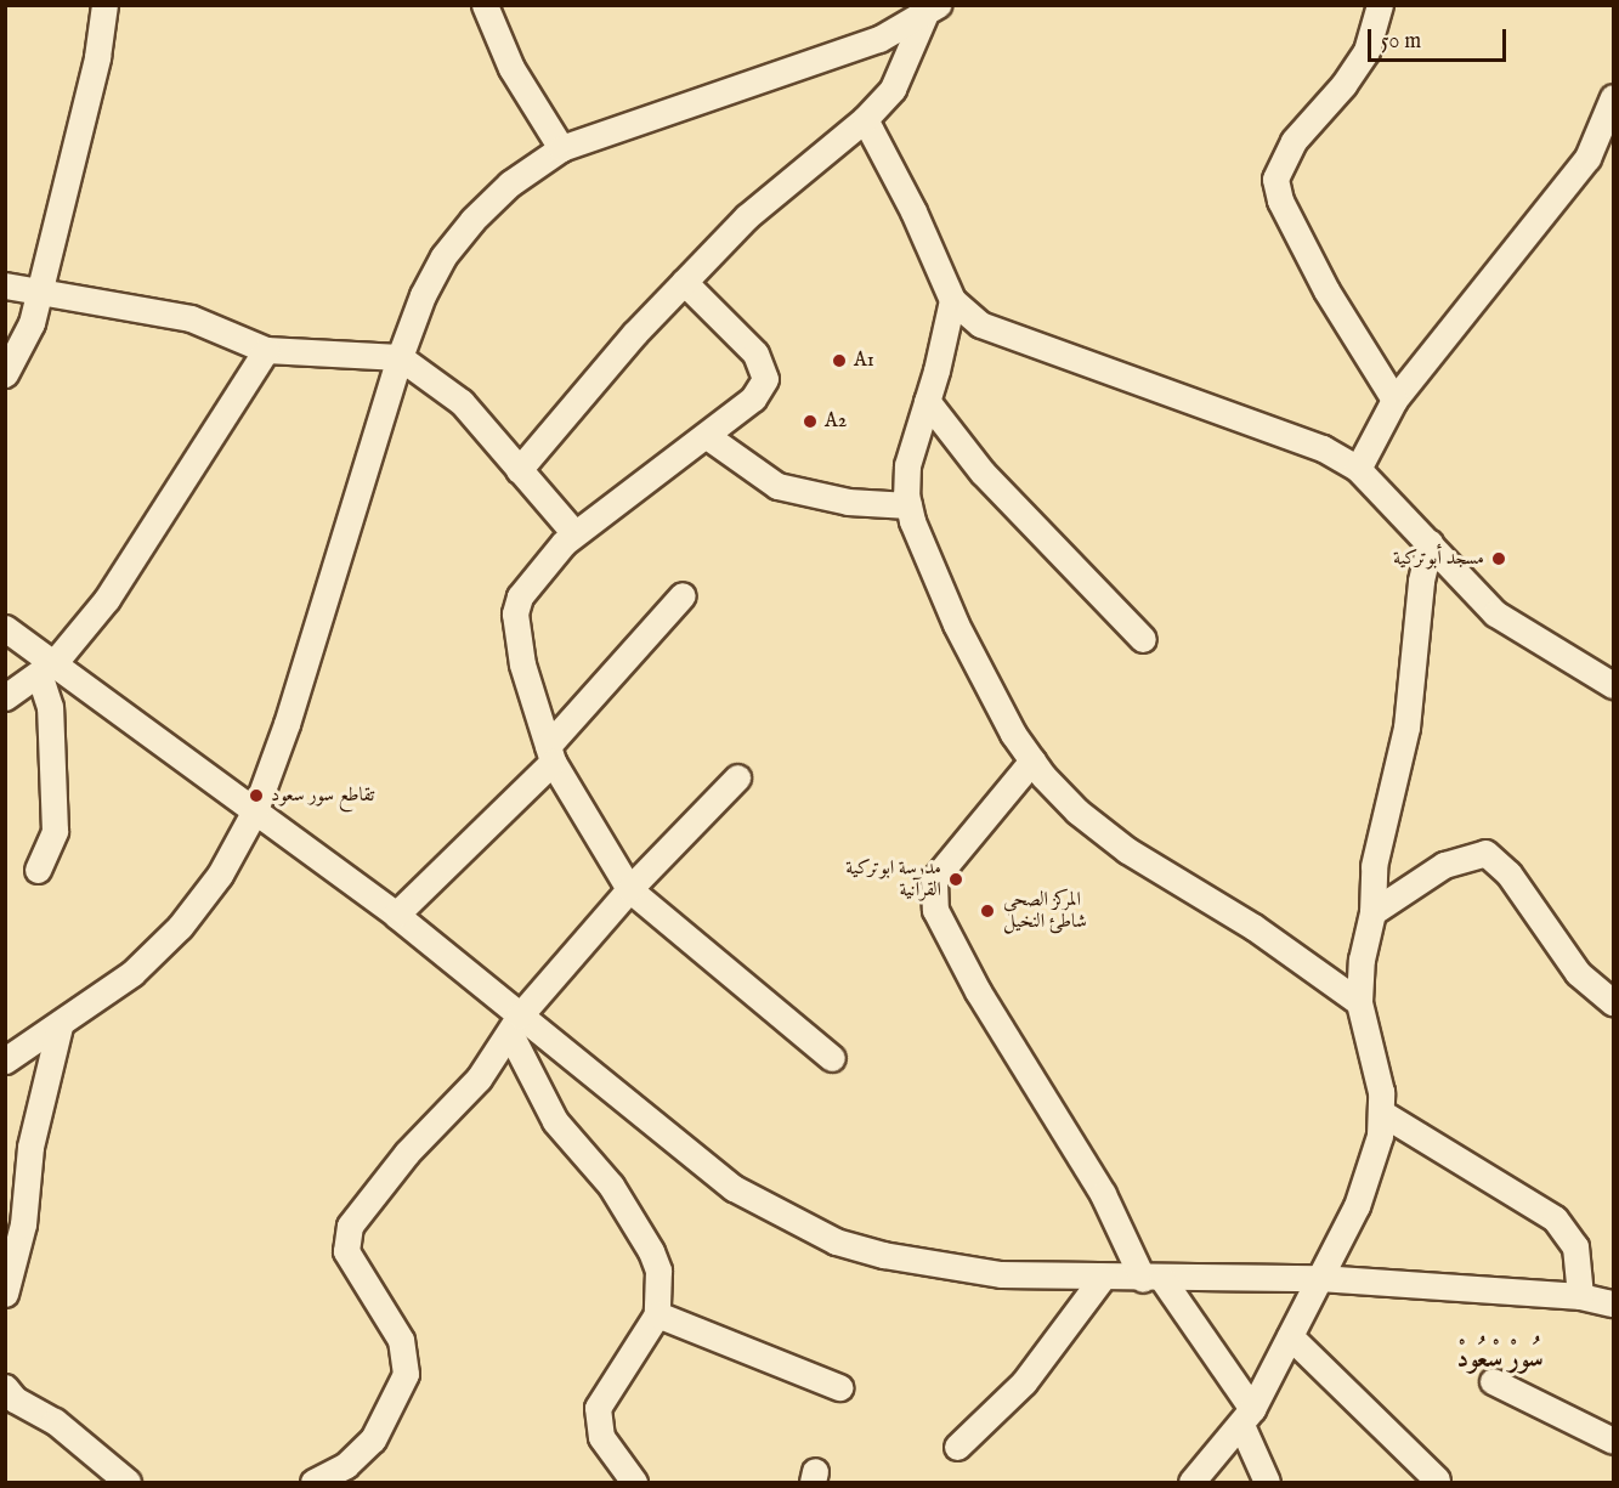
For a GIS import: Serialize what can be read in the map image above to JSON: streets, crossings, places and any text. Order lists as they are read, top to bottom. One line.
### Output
{"districts":["سُورْ سْعُودْ"],"places":["A1","A2","مسجد أبوتركية","تقاطع سور سعود","مدرسة ابوتركية القرآنية","المركز الصحي شاطئ النخيل"],"scale_bar":"50 m"}
